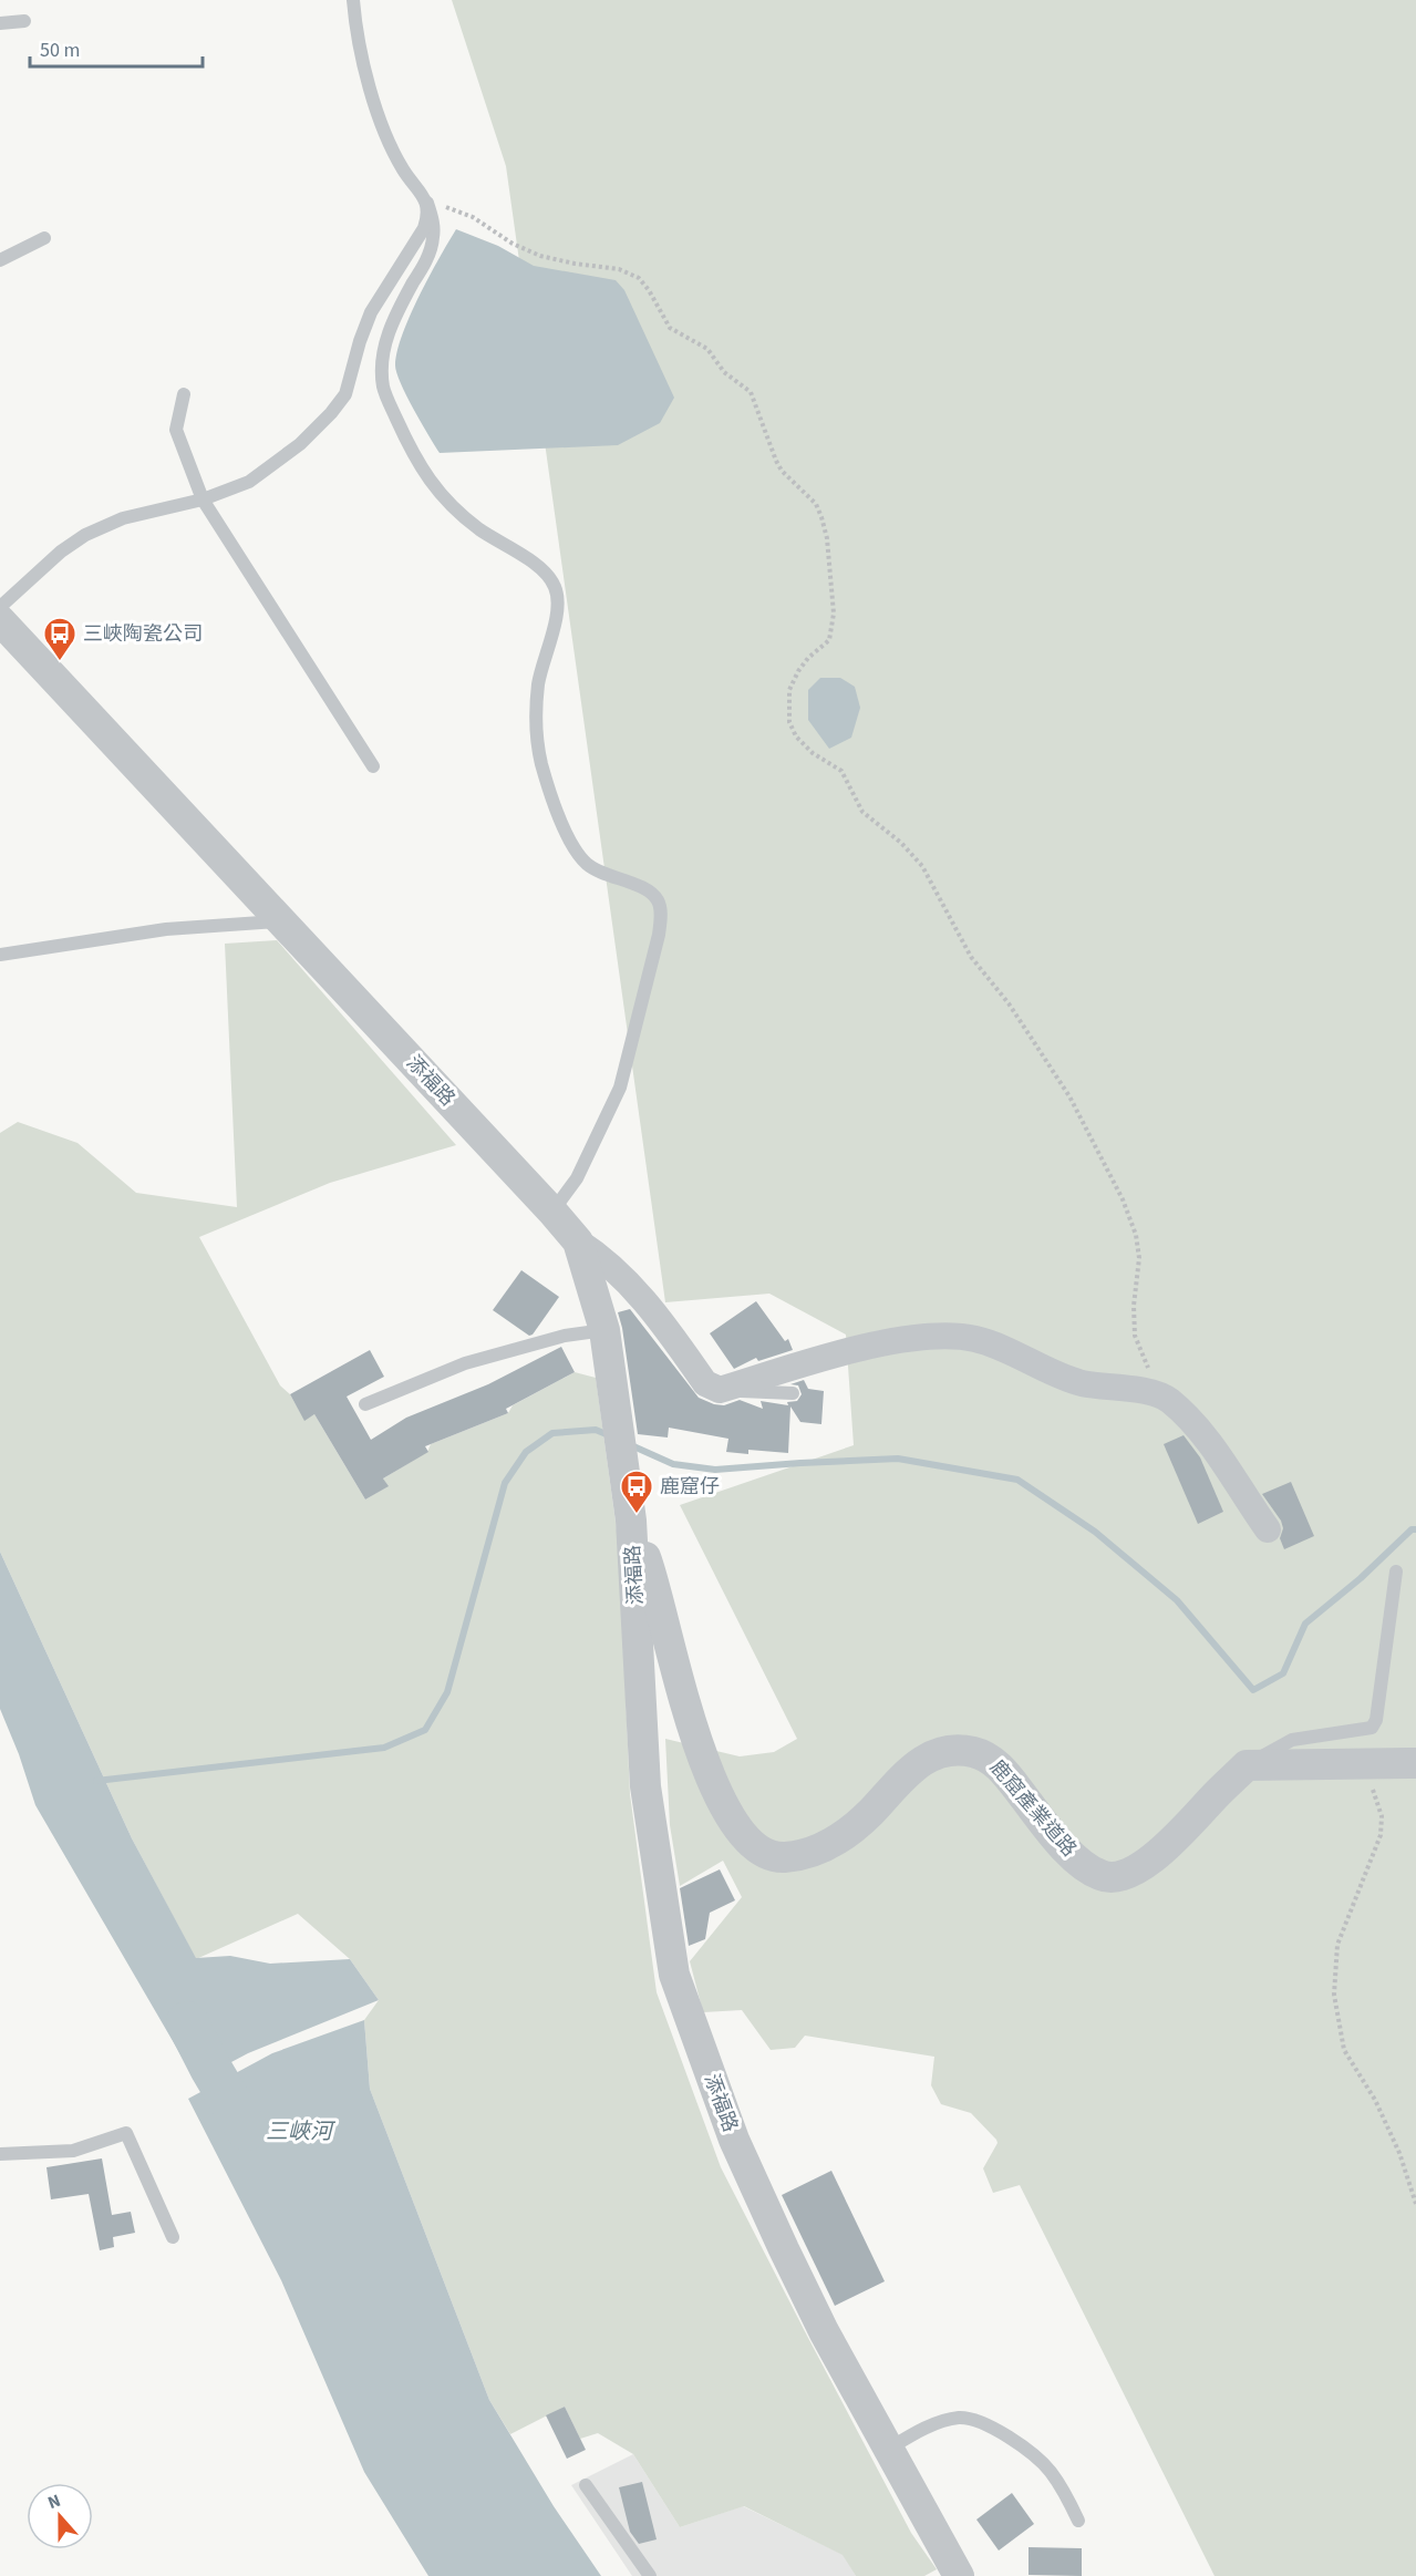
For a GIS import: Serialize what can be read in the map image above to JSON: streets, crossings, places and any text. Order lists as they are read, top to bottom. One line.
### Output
{"streets":{"street":["添福路","鹿窟產業道路"]},"crossings":[["添福路","鹿窟產業道路"]],"water":["三峽河"],"places":{"bus stop":["三峽陶瓷公司","鹿窟仔"]},"scale_bar":"50 m","north":"top"}
